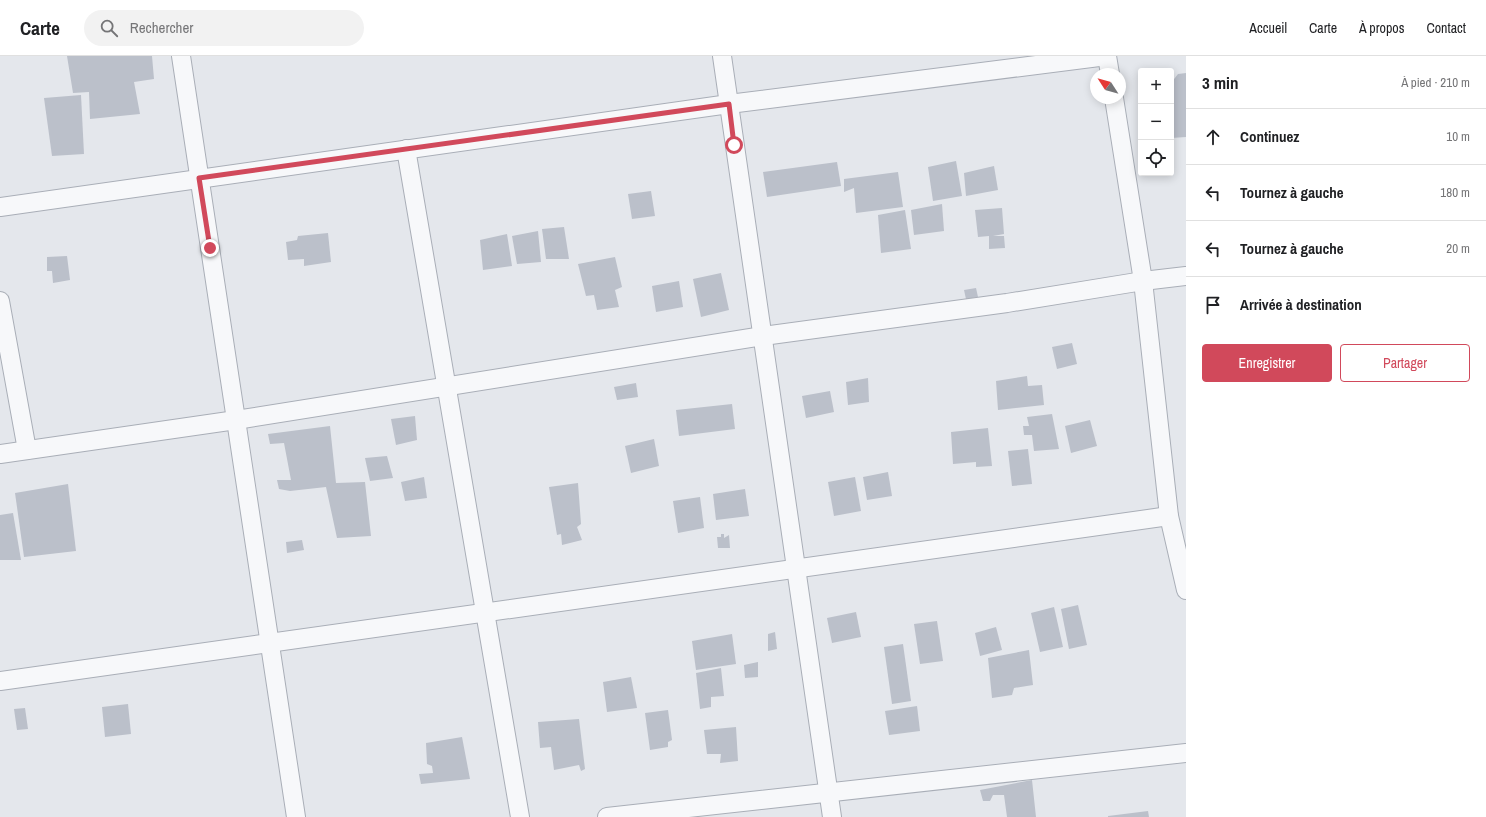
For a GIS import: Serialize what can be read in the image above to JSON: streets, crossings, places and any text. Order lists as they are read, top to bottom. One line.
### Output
{"north":"top left","page":{"header":"Carte","search":"Rechercher","nav":["Accueil","Carte","À propos","Contact"],"heading":["3 min","À pied · 210 m"],"map_buttons":["+","−"],"list":[["Continuez","10 m"],["Tournez à gauche","180 m"],["Tournez à gauche","20 m"],"Arrivée à destination"],"buttons":["Enregistrer","Partager"]}}
